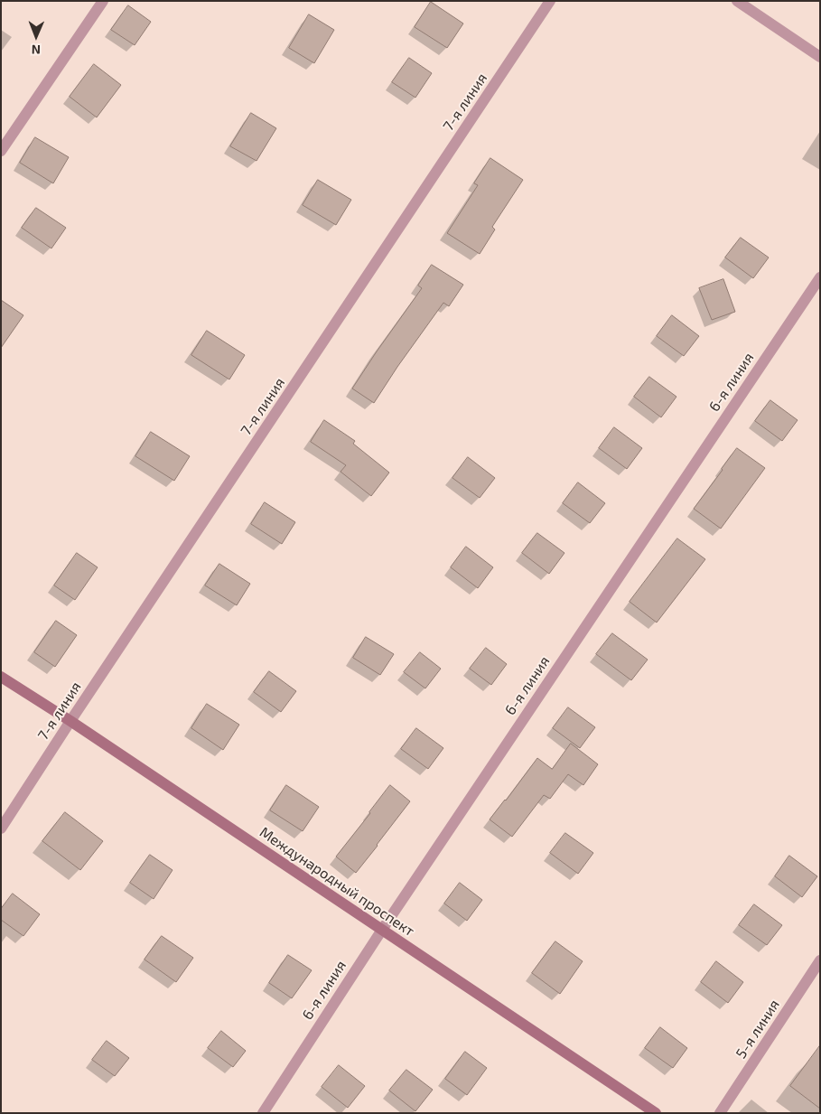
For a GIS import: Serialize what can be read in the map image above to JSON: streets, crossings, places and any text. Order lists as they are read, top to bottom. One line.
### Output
{"streets":{"street":["7-я линия","6-я линия","Международный проспект","5-я линия"]},"crossings":[["7-я линия","Международный проспект"],["6-я линия","Международный проспект"]],"north":"bottom"}
